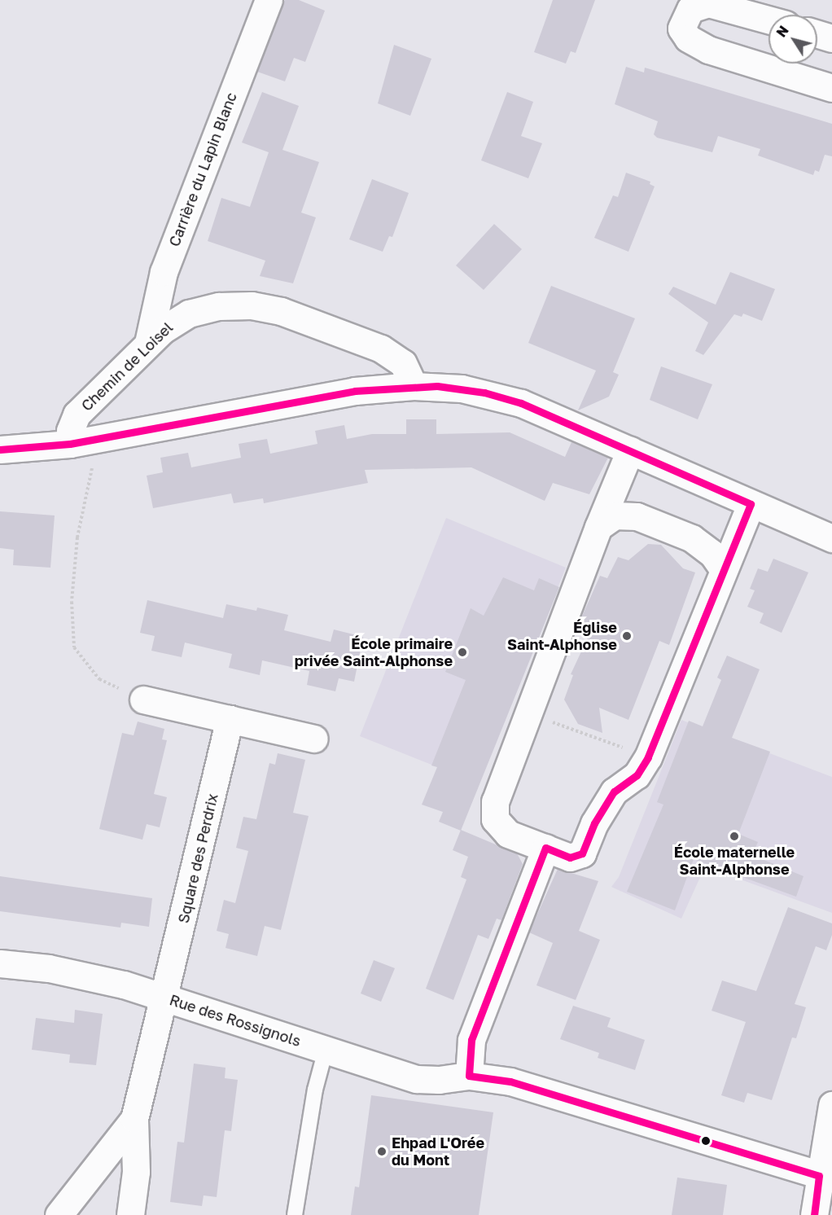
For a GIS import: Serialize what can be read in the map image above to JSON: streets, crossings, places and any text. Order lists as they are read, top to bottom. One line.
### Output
{"streets":{"street":["Carrière du Lapin Blanc","Chemin de Loisel","Square des Perdrix","Rue des Rossignols"]},"crossings":[["Carrière du Lapin Blanc","Chemin de Loisel"],["Square des Perdrix","Rue des Rossignols"]],"places":["Église Saint-Alphonse","École primaire privée Saint-Alphonse","École maternelle Saint-Alphonse","Ehpad L'Orée du Mont"],"north":"top left"}
